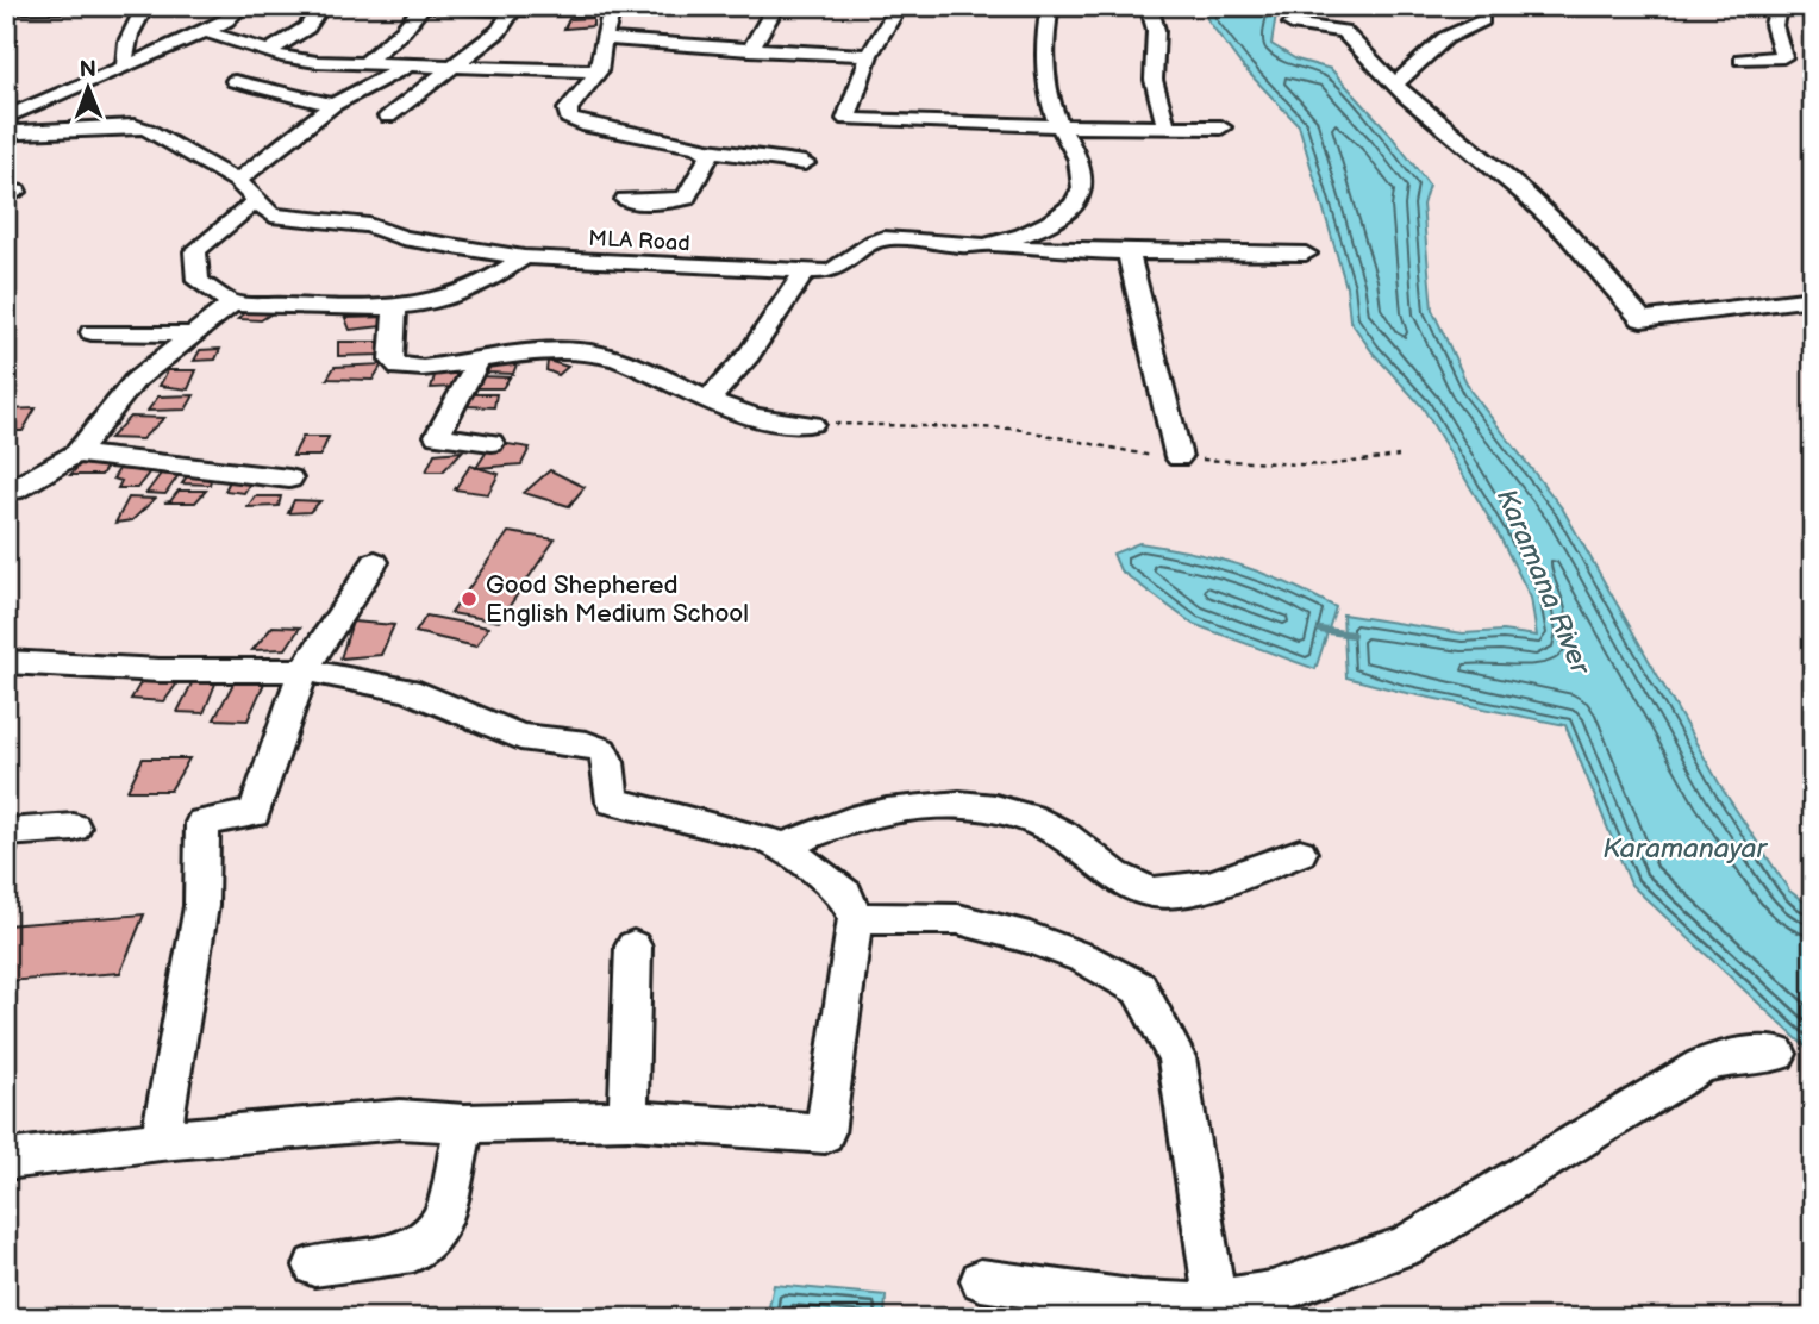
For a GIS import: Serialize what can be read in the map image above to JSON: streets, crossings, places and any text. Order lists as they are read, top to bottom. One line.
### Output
{"streets":{"street":["MLA Road"]},"water":["Karamana River","Karamanayar"],"places":["Good Shephered English Medium School"],"north":"top"}
